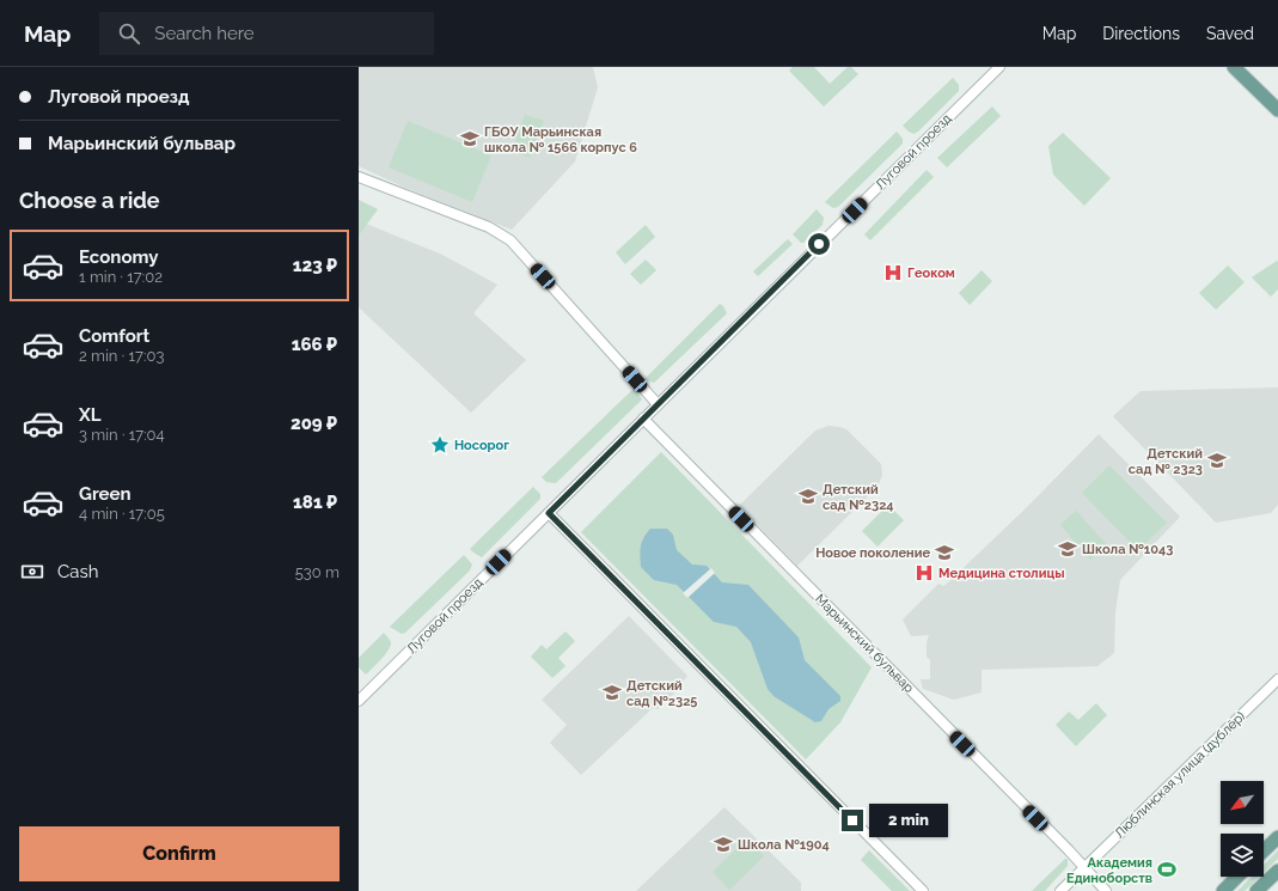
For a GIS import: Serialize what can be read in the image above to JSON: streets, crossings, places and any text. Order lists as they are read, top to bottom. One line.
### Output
{"streets":{"street":["Луговой проезд","Марьинский бульвар","Люблинская улица (дублёр)"]},"crossings":[["Луговой проезд","Марьинский бульвар"],["Марьинский бульвар","Люблинская улица (дублёр)"]],"places":{"school or university":["ГБОУ Марьинская школа № 1566 корпус 6","Детский сад № 2323","Детский сад №2324","Школа №1043","Новое поколение","Детский сад №2325","Школа №1904"],"hospital":["Геоком","Медицина столицы"],"place":["Носорог"],"sports":["Академия Единоборств"]},"north":"bottom left","page":{"header":"Map","search":"Search here","nav":["Map","Directions","Saved"],"banner":["Луговой проезд","Марьинский бульвар"],"heading":"Choose a ride","list":[{"name":"Economy","note":"1 min · 17:02","value":"123 ₽"},{"name":"Comfort","note":"2 min · 17:03","value":"166 ₽"},{"name":"XL","note":"3 min · 17:04","value":"209 ₽"},{"name":"Green","note":"4 min · 17:05","value":"181 ₽"}],"pay":["Cash","530 m"],"bubble":"2 min","buttons":"Confirm"}}
